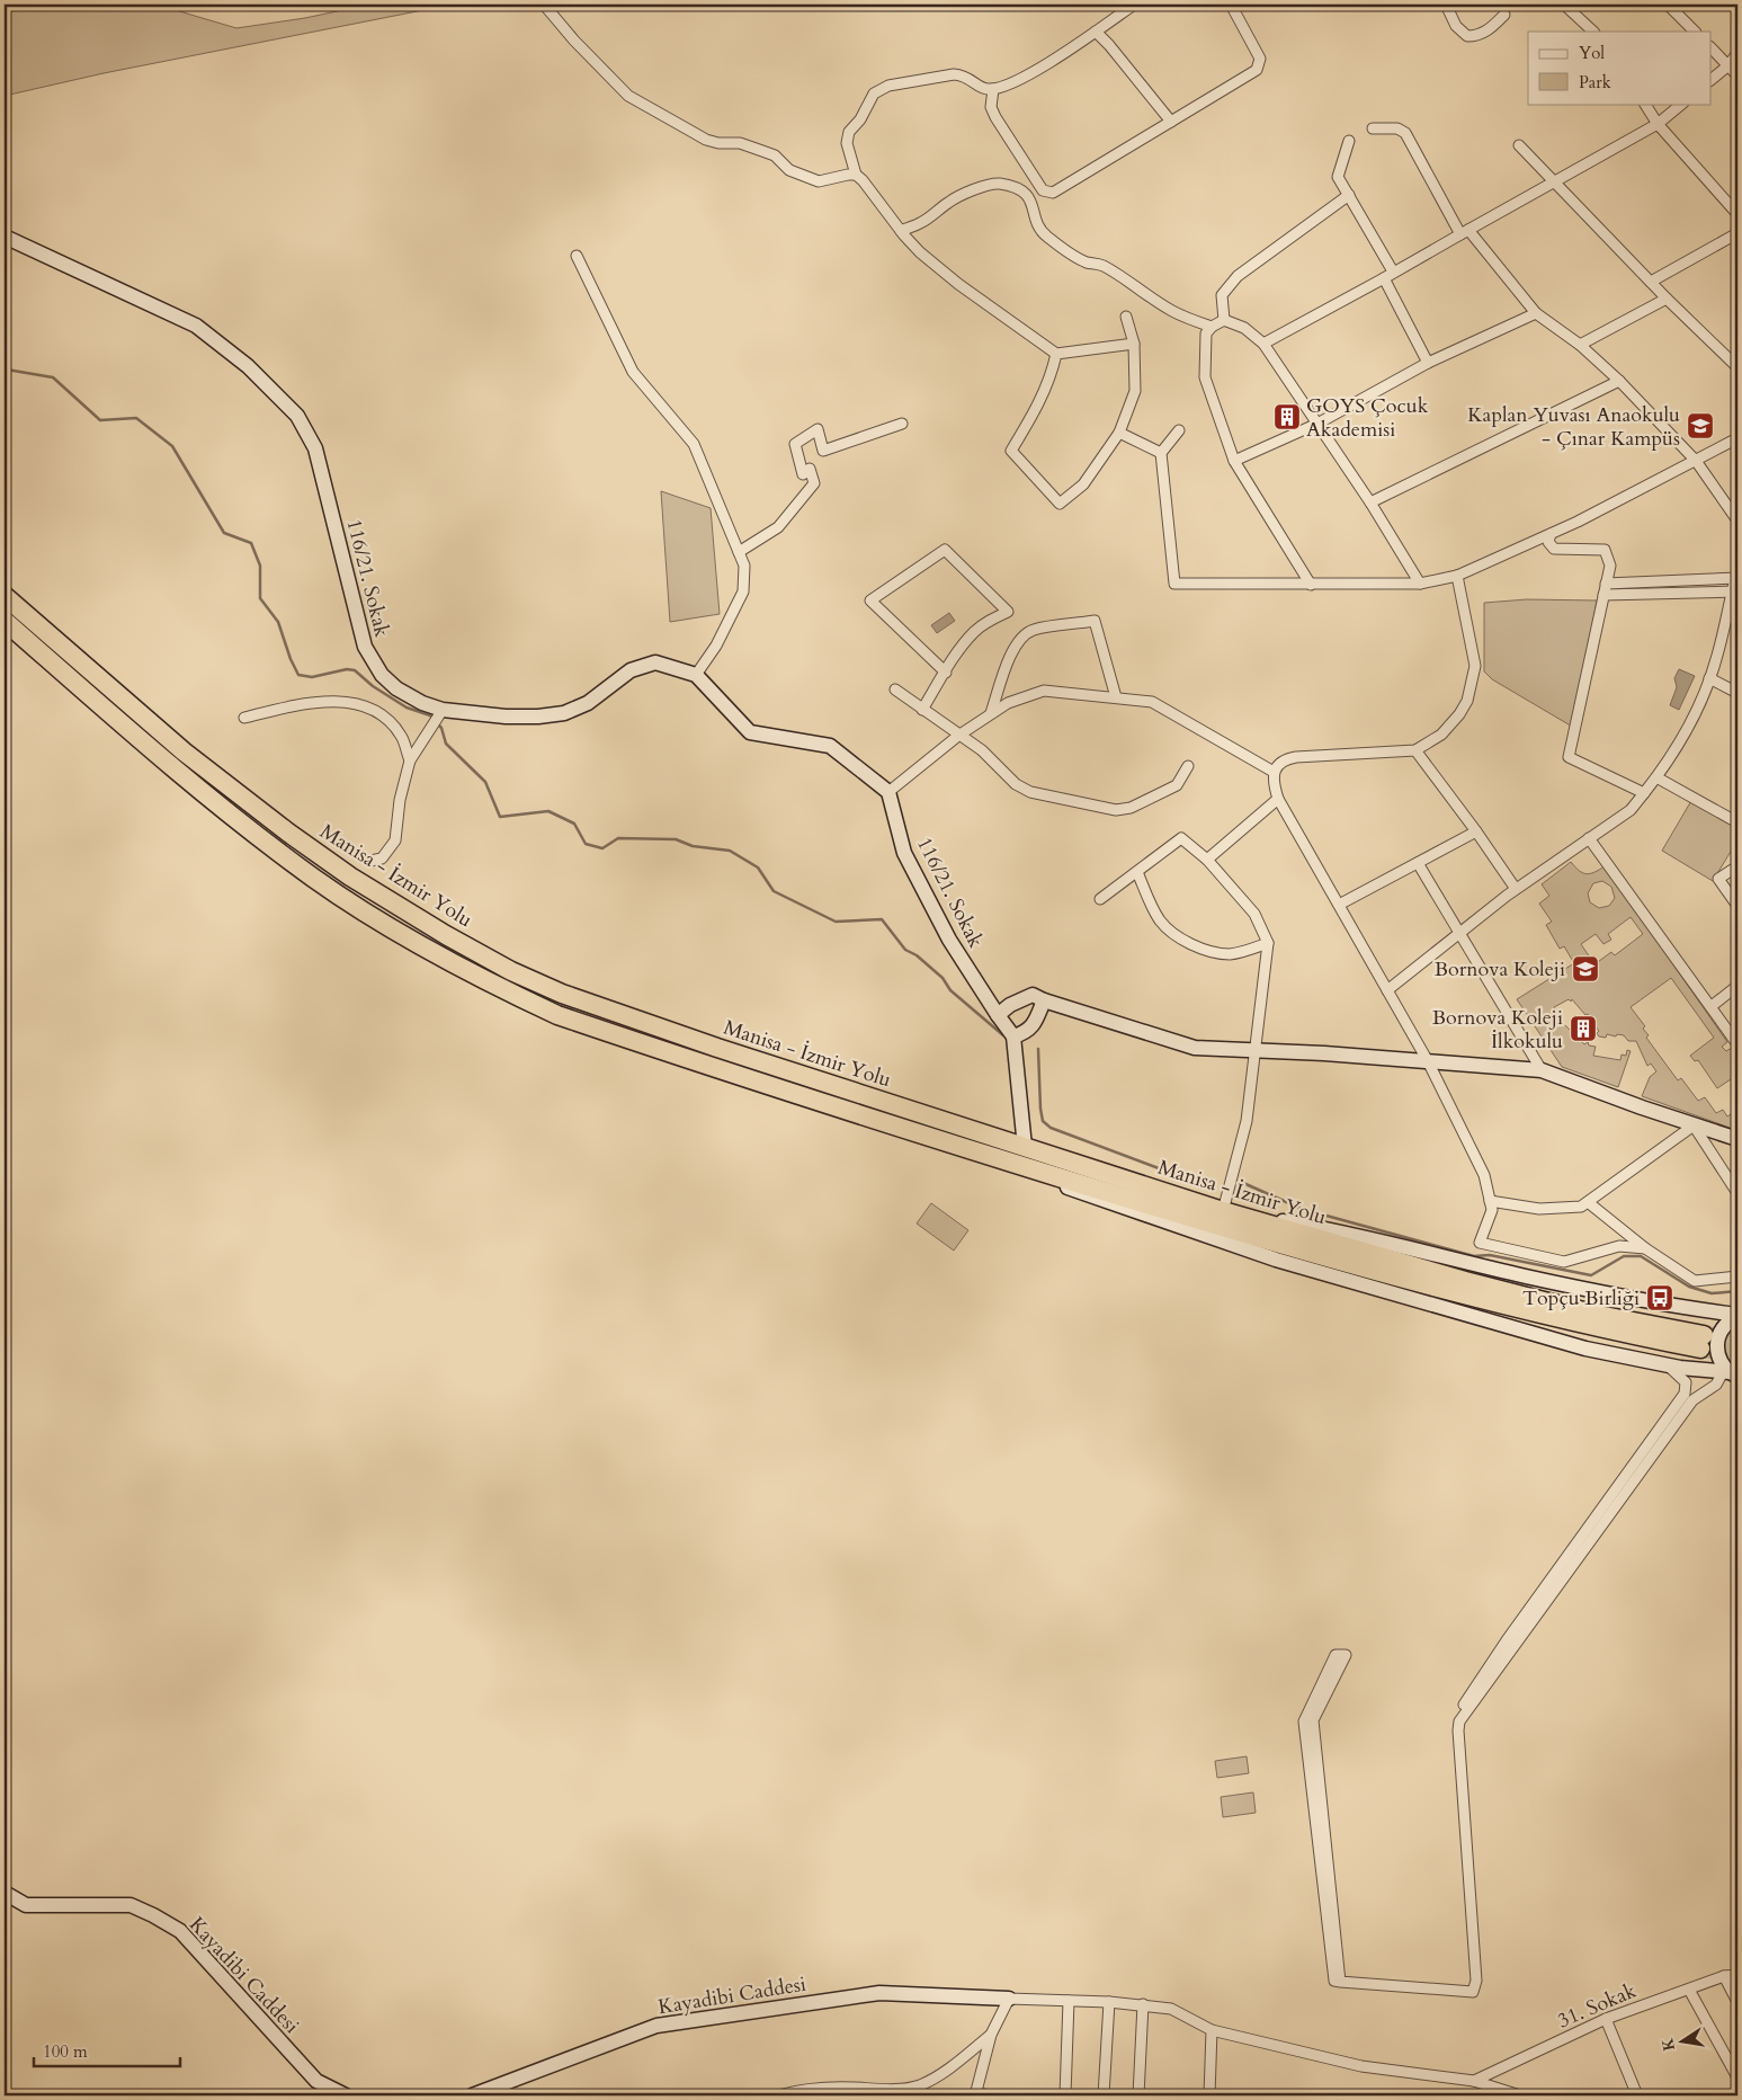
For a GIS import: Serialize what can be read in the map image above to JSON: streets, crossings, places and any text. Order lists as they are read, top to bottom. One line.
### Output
{"streets":{"highway":["Manisa - İzmir Yolu"],"street":["116/21. Sokak","Kayadibi Caddesi","31. Sokak"]},"places":{"building":["GOYS Çocuk Akademisi","Bornova Koleji İlkokulu"],"school or university":["Kaplan Yuvası Anaokulu - Çınar Kampüs","Bornova Koleji"],"bus stop":["Topçu Birliği"]},"legend":["Yol","Park"],"scale_bar":"100 m","north":"left"}
